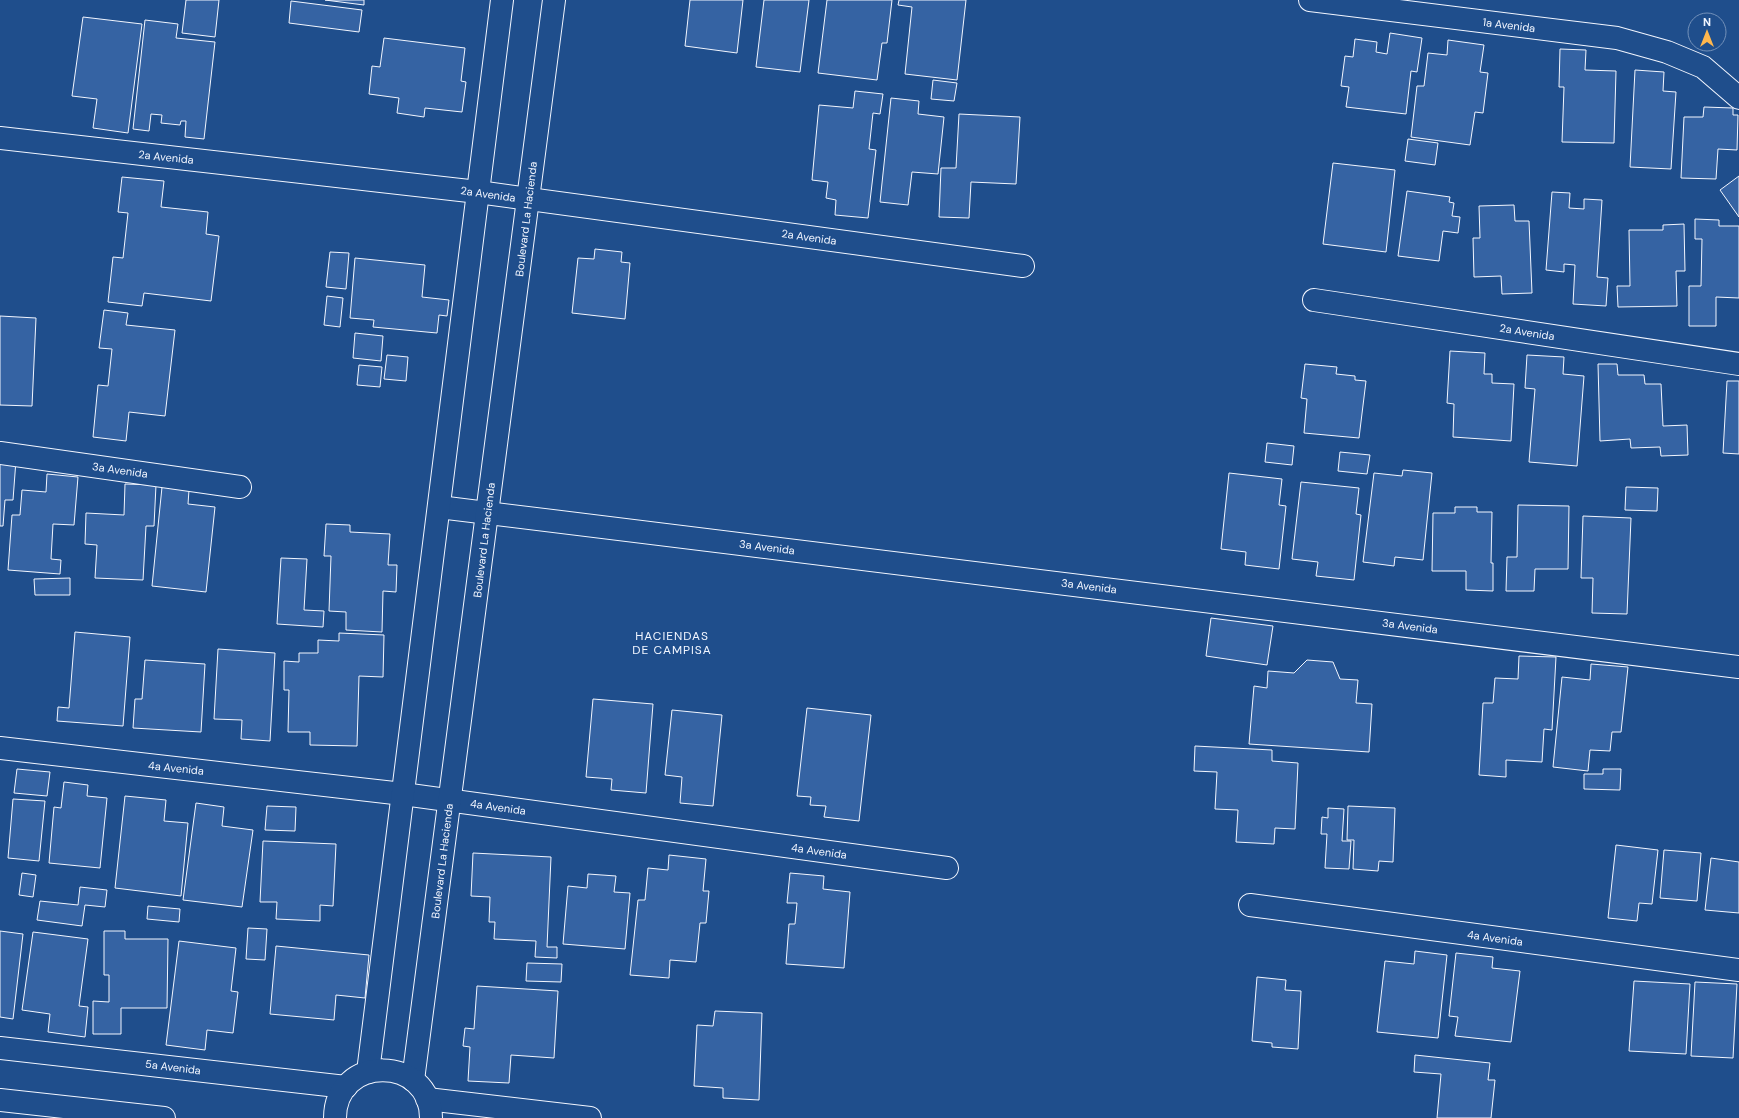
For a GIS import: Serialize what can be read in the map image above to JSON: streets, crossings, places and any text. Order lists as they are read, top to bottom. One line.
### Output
{"streets":{"street":["1a Avenida","2a Avenida","Boulevard La Hacienda","3a Avenida","4a Avenida","5a Avenida"]},"crossings":[["2a Avenida","Boulevard La Hacienda"],["Boulevard La Hacienda","3a Avenida"],["Boulevard La Hacienda","4a Avenida"]],"districts":["HACIENDAS DE CAMPISA"],"north":"top"}
